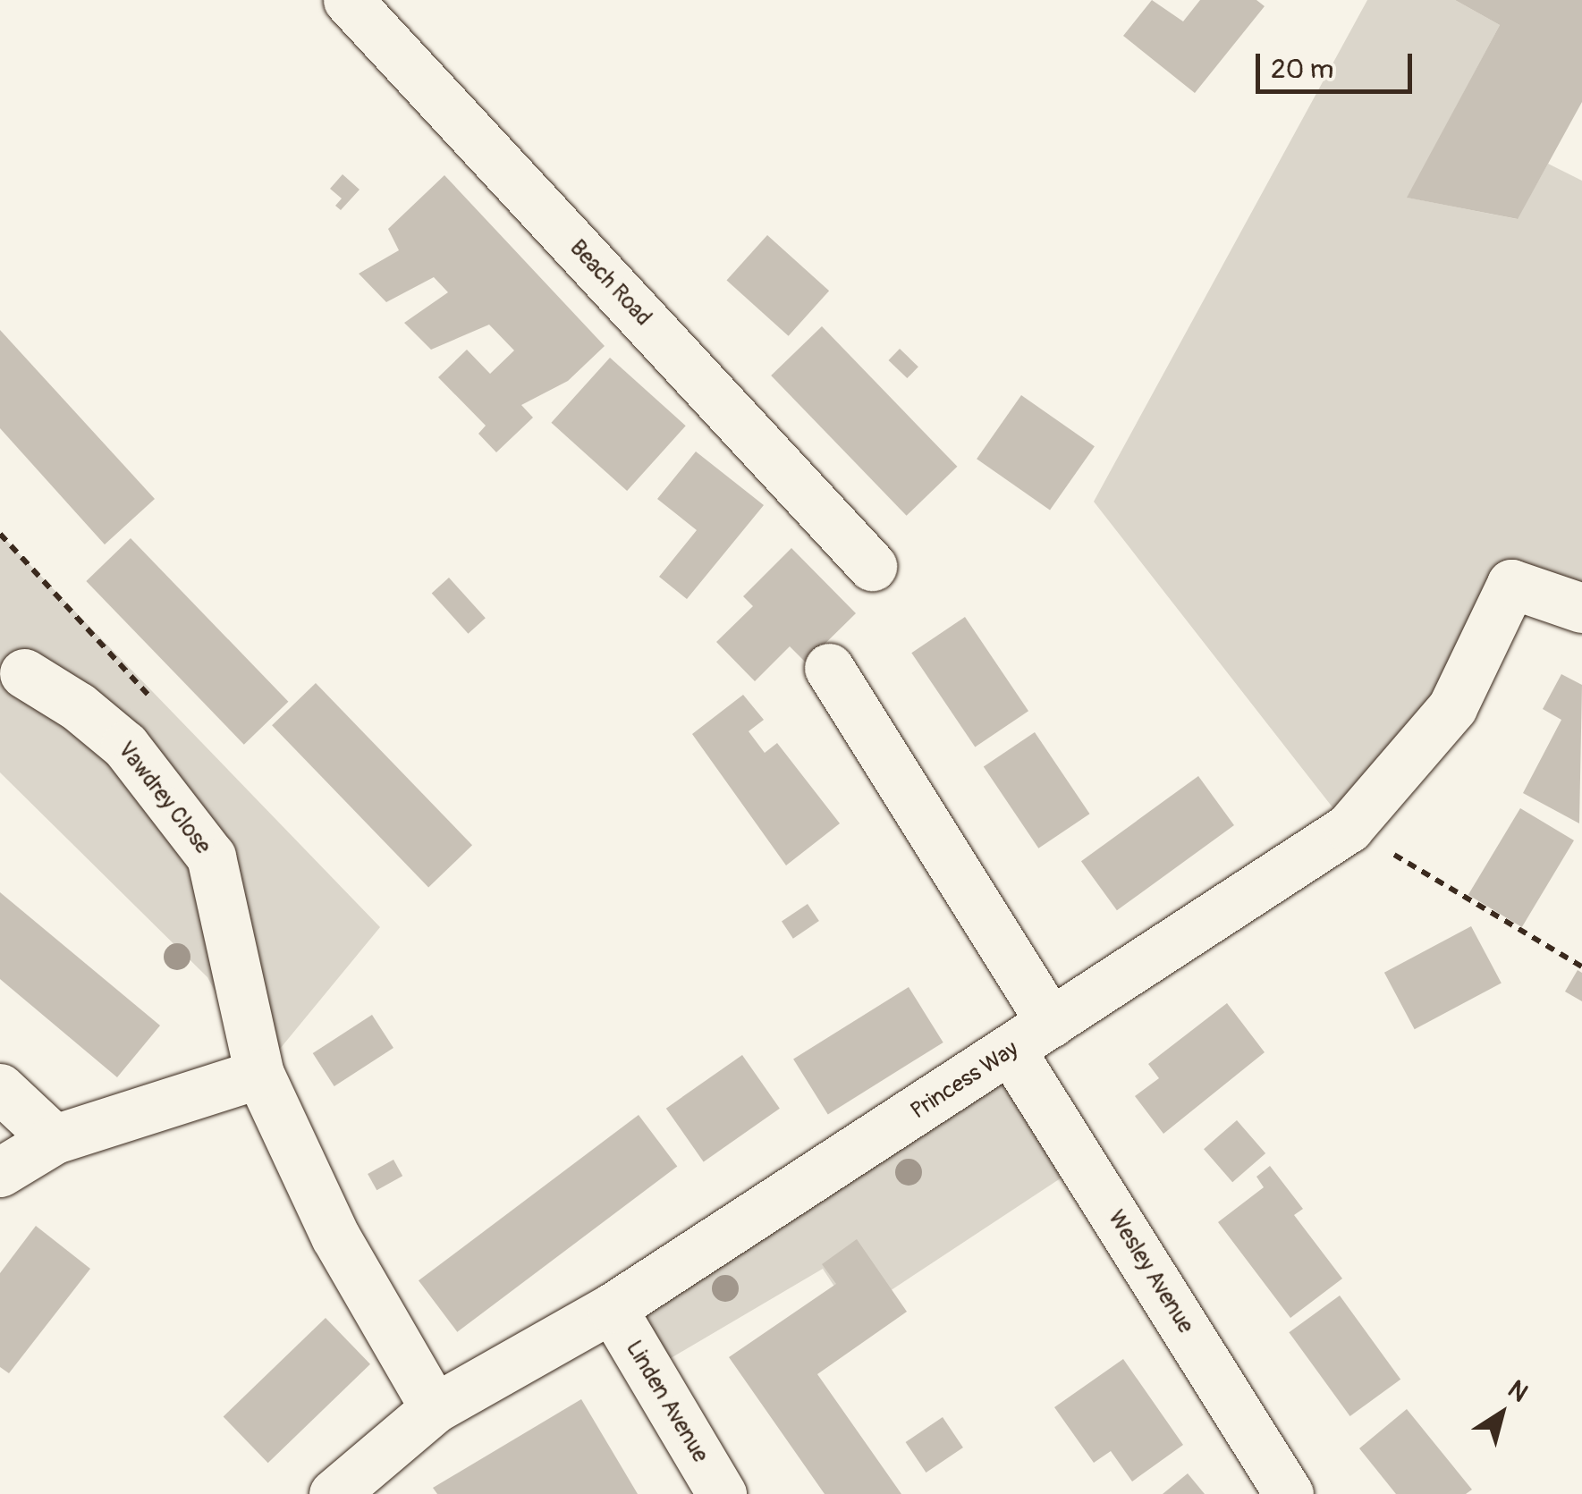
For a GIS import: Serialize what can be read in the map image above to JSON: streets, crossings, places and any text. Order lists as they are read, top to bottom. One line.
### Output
{"streets":{"street":["Beach Road","Vawdrey Close","Princess Way","Wesley Avenue","Linden Avenue"]},"crossings":[["Vawdrey Close","Princess Way"],["Princess Way","Wesley Avenue"],["Princess Way","Linden Avenue"]],"scale_bar":"20 m","north":"top right"}
